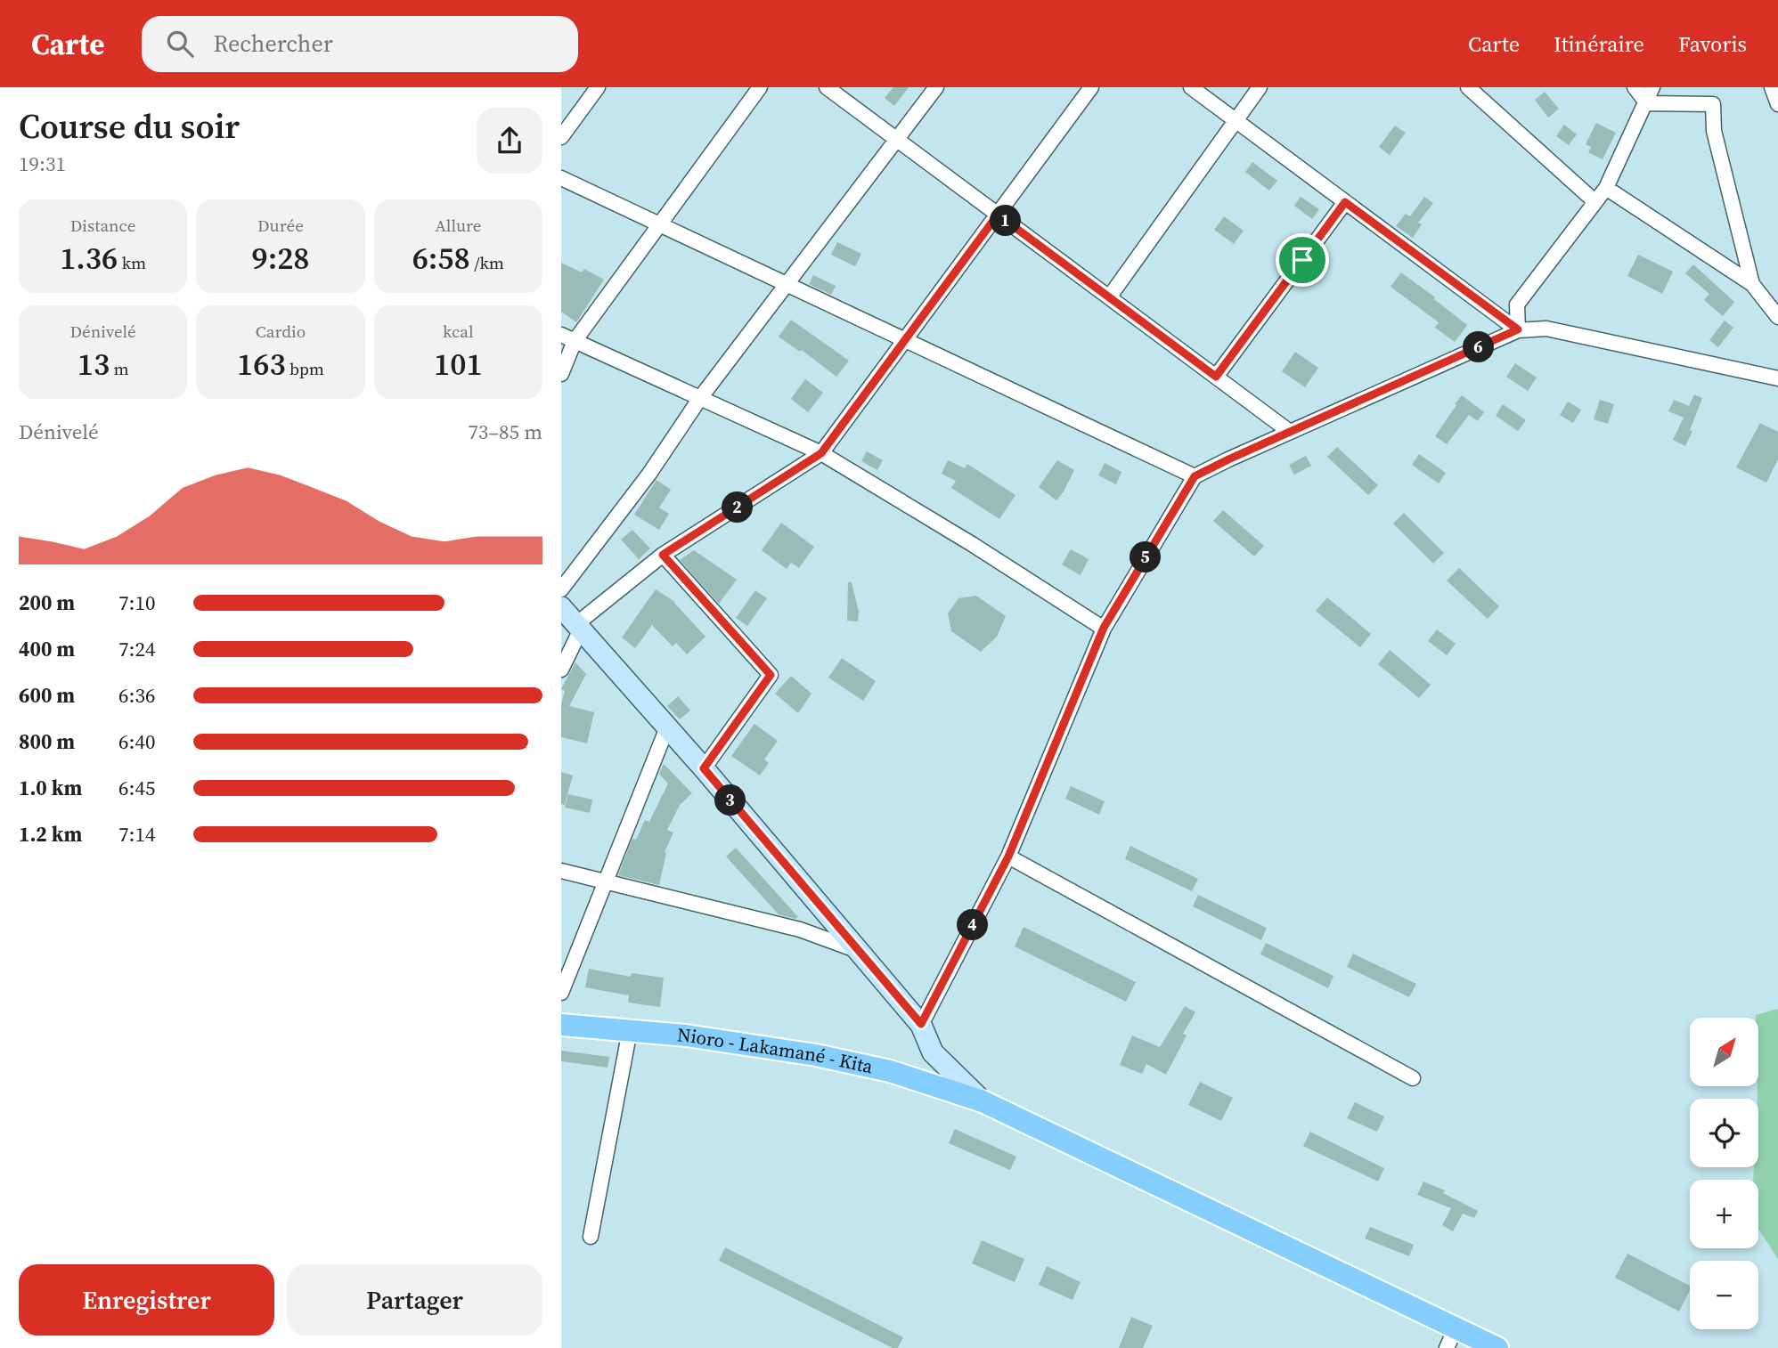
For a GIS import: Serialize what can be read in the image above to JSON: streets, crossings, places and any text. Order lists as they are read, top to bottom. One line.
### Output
{"streets":{"main road":["Nioro - Lakamané - Kita"]},"north":"top right","page":{"header":"Carte","search":"Rechercher","nav":["Carte","Itinéraire","Favoris"],"heading":["Course du soir","19:31"],"stats":[["Distance","1.36 km"],["Durée","9:28"],["Allure","6:58 /km"],["Dénivelé","13 m"],["Cardio","163 bpm"],["kcal","101"]],"pins":["1","6","2","5","3","4"],"chart":["Dénivelé","73–85 m"],"list":[{"name":"200 m","note":"7:10"},{"name":"400 m","note":"7:24"},{"name":"600 m","note":"6:36"},{"name":"800 m","note":"6:40"},{"name":"1.0 km","note":"6:45"},{"name":"1.2 km","note":"7:14"}],"map_buttons":["+","−"],"buttons":["Enregistrer","Partager"]}}
